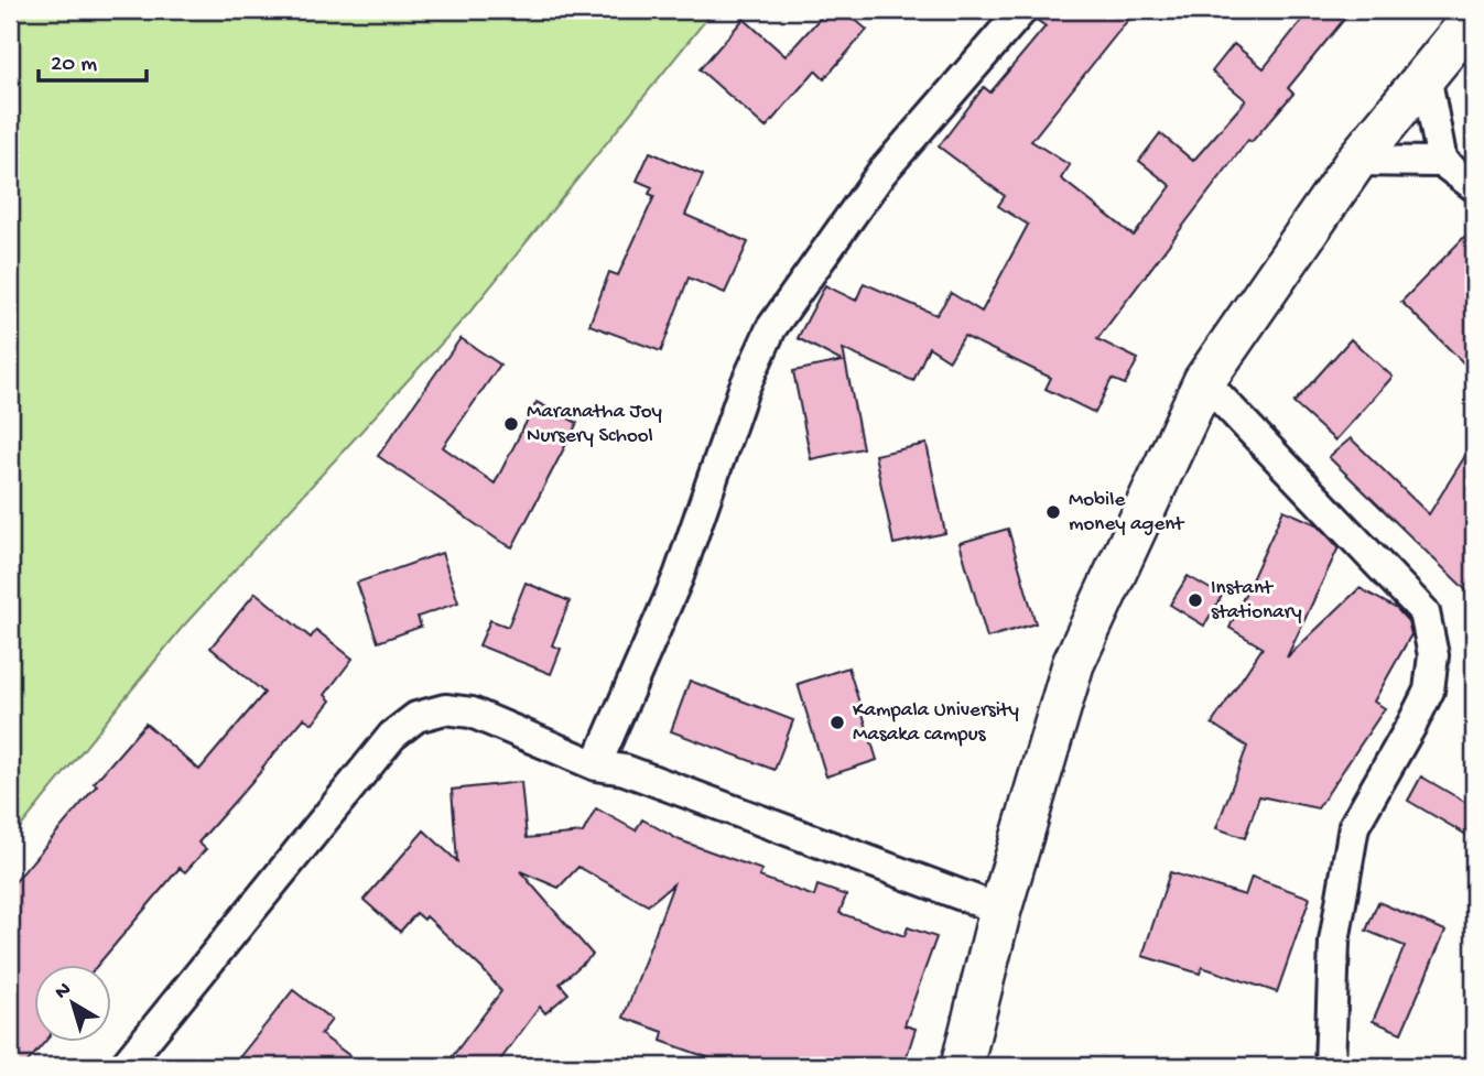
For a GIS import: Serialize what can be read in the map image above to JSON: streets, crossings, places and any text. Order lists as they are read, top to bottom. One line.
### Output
{"places":["Maranatha Joy Nursery School","Mobile money agent","Instant stationary","Kampala University Masaka campus"],"scale_bar":"20 m","north":"top left"}
